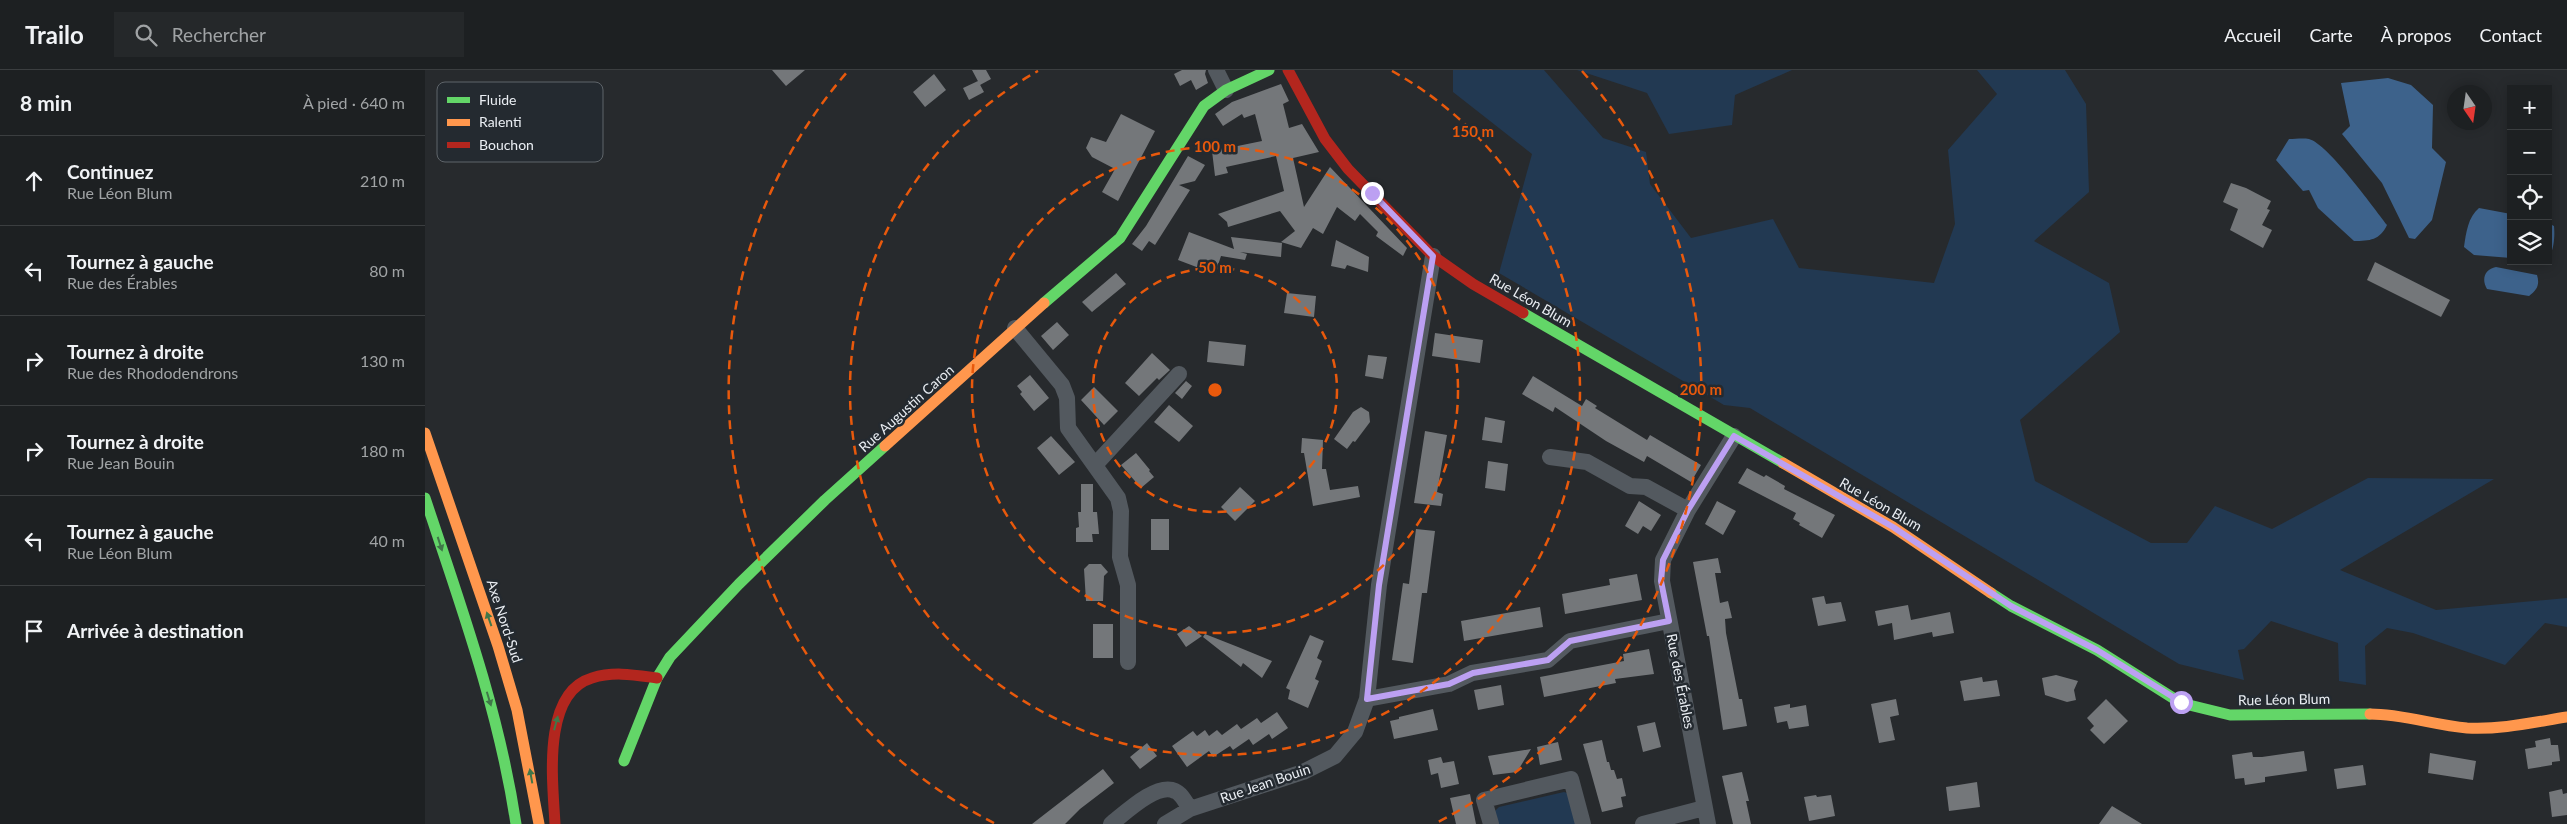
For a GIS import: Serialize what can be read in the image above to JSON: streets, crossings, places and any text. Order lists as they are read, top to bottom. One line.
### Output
{"streets":{"main road":["Rue Léon Blum","Rue Augustin Caron","Axe Nord-Sud"],"street":["Rue des Érables","Rue Jean Bouin"]},"crossings":[["Rue Léon Blum","Rue des Érables"],["Rue Léon Blum","Rue Jean Bouin"]],"legend":["Fluide","Ralenti","Bouchon"],"north":"bottom","page":{"header":"Trailo","search":"Rechercher","nav":["Accueil","Carte","À propos","Contact"],"heading":["8 min","À pied · 640 m"],"map_buttons":["+","−"],"list":[["Continuez","Rue Léon Blum","210 m"],["Tournez à gauche","Rue des Érables","80 m"],["Tournez à droite","Rue des Rhododendrons","130 m"],["Tournez à droite","Rue Jean Bouin","180 m"],["Tournez à gauche","Rue Léon Blum","40 m"],"Arrivée à destination"]},"rings":["150 m","100 m","50 m","200 m"]}
